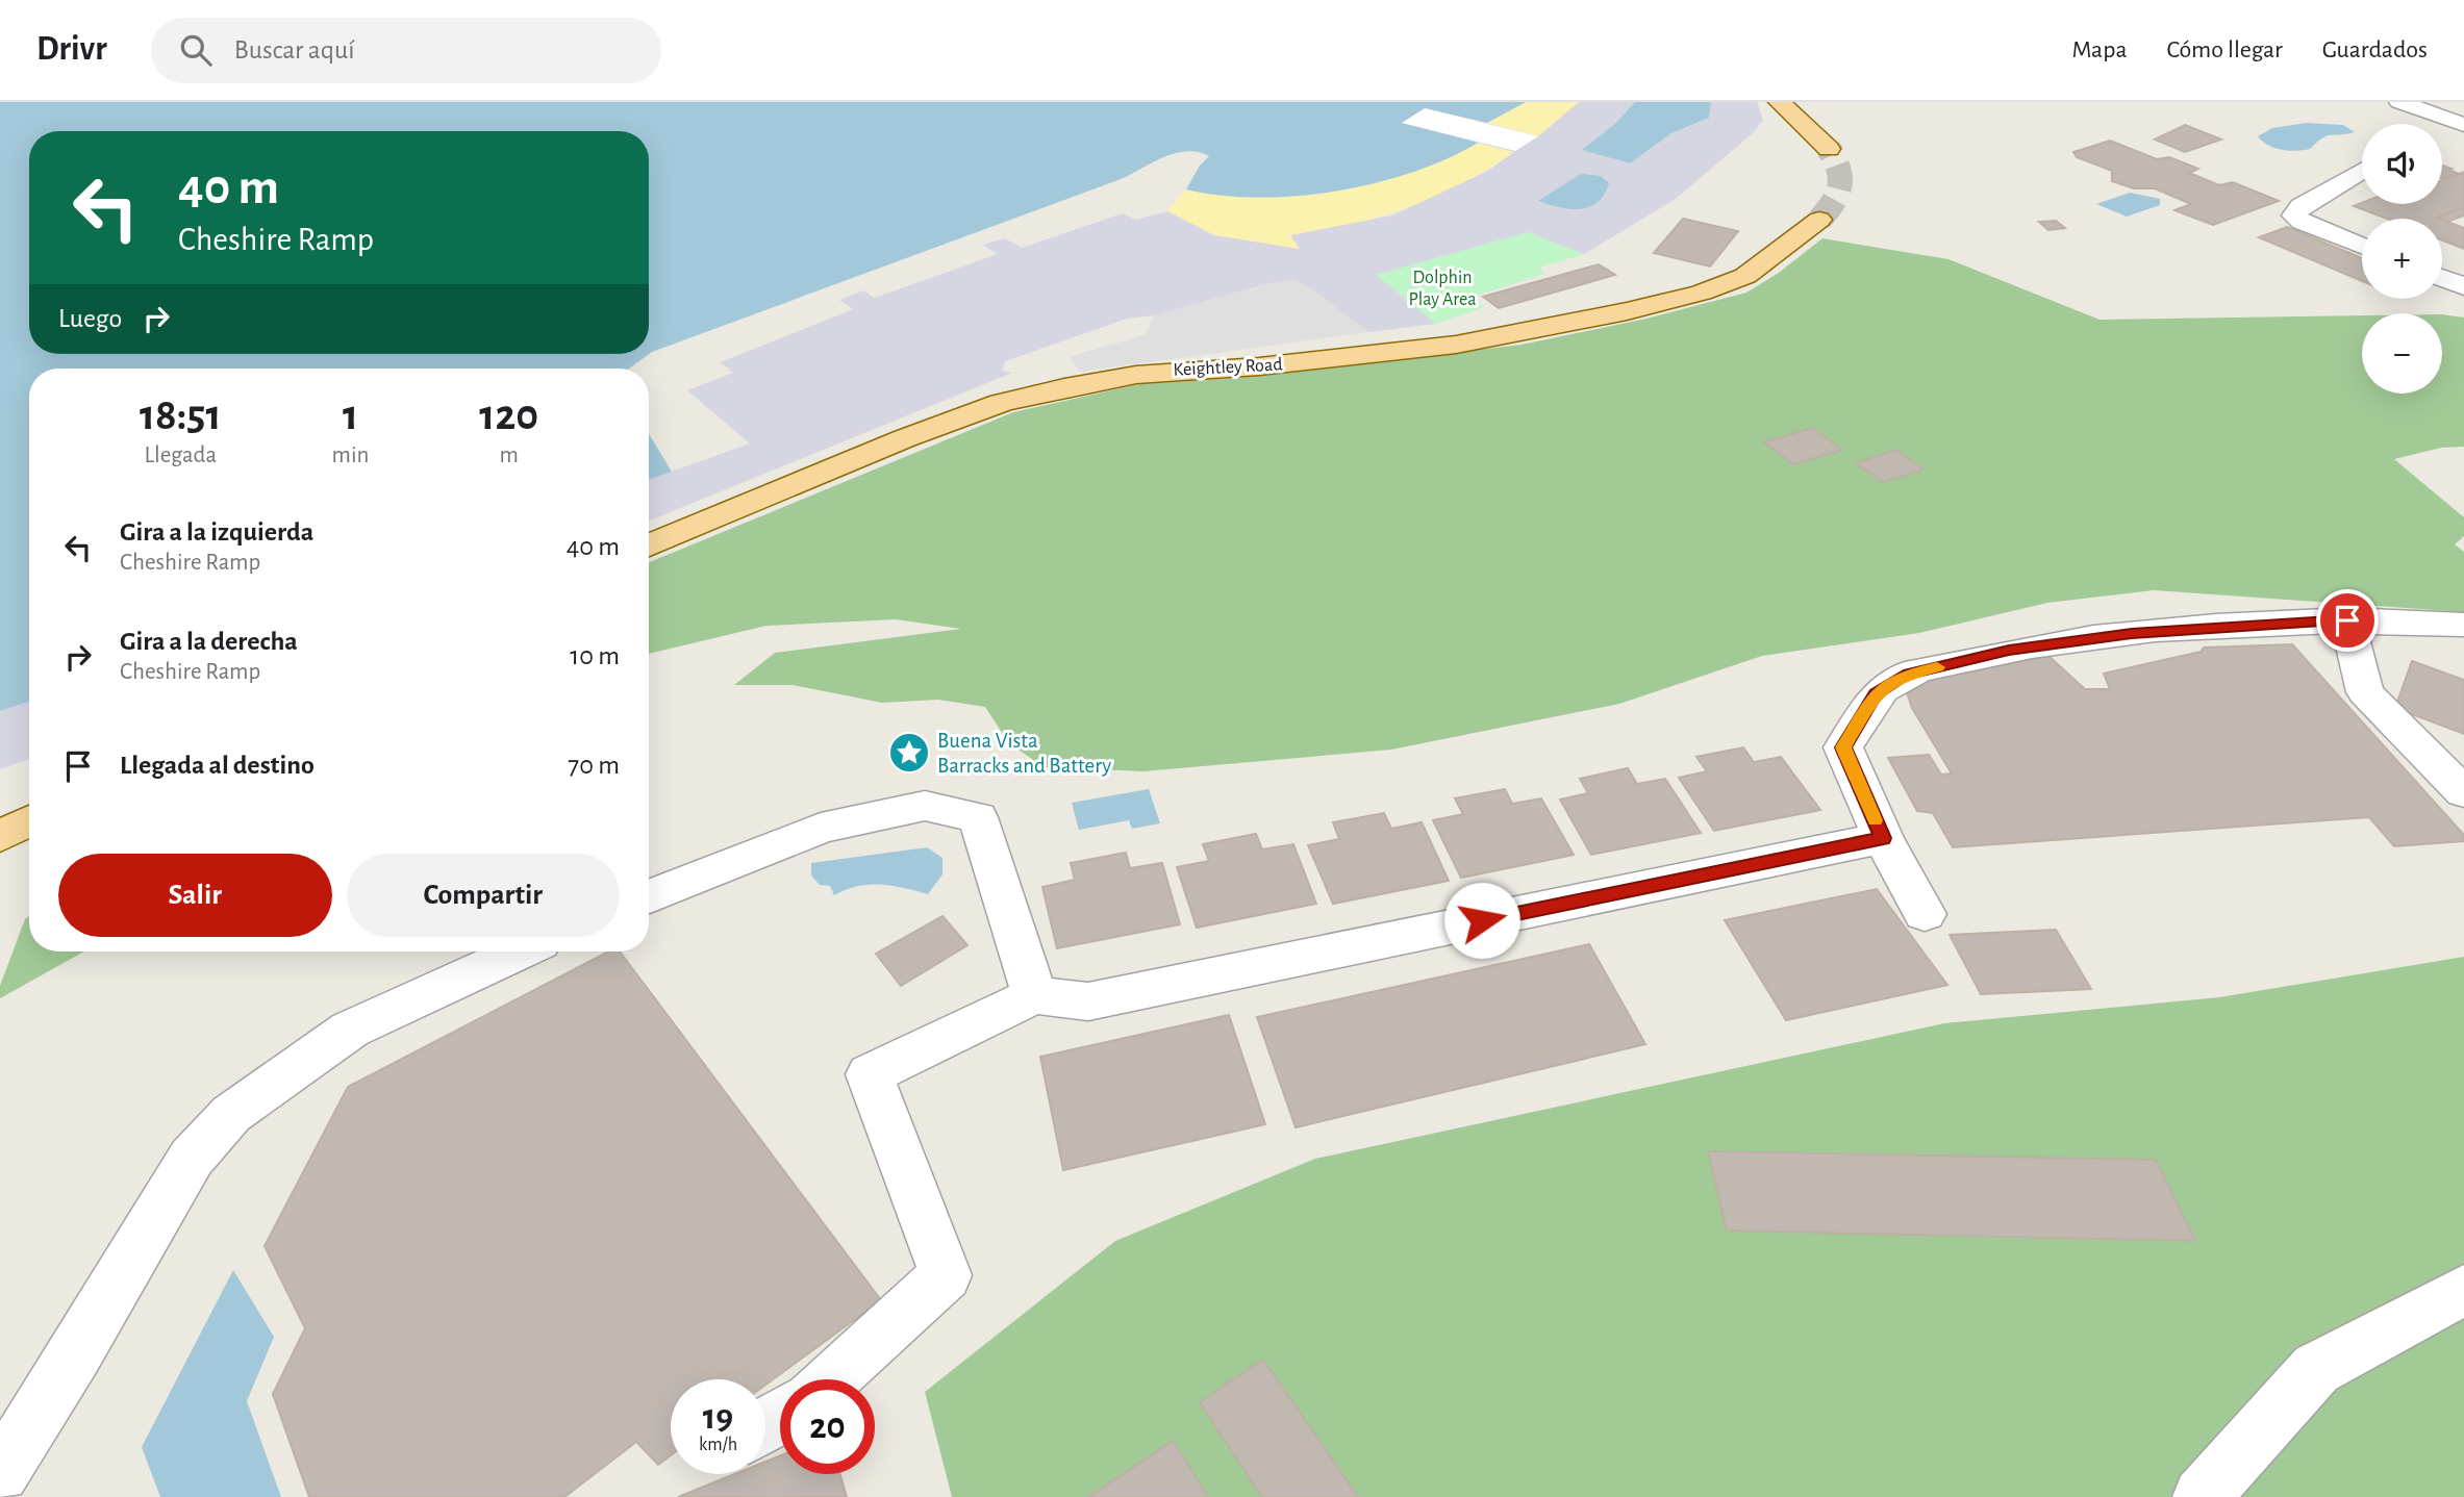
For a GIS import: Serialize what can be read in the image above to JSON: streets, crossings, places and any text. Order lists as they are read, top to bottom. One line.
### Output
{"streets":{"main road":["Keightley Road"]},"parks":["Dolphin Play Area"],"places":{"place":["Buena Vista Barracks and Battery"]},"page":{"header":"Drivr","search":"Buscar aquí","nav":["Mapa","Cómo llegar","Guardados"],"map_buttons":["+","−"],"turn":["40 m","Cheshire Ramp"],"then":"Luego","eta":["18:51","Llegada","1","min","120","m"],"list":[{"name":"Gira a la izquierda","note":"Cheshire Ramp","value":"40 m"},{"name":"Gira a la derecha","note":"Cheshire Ramp","value":"10 m"},{"name":"Llegada al destino","value":"70 m"}],"buttons":["Salir","Compartir"],"speed":"19 km/h","limit":"20"}}
